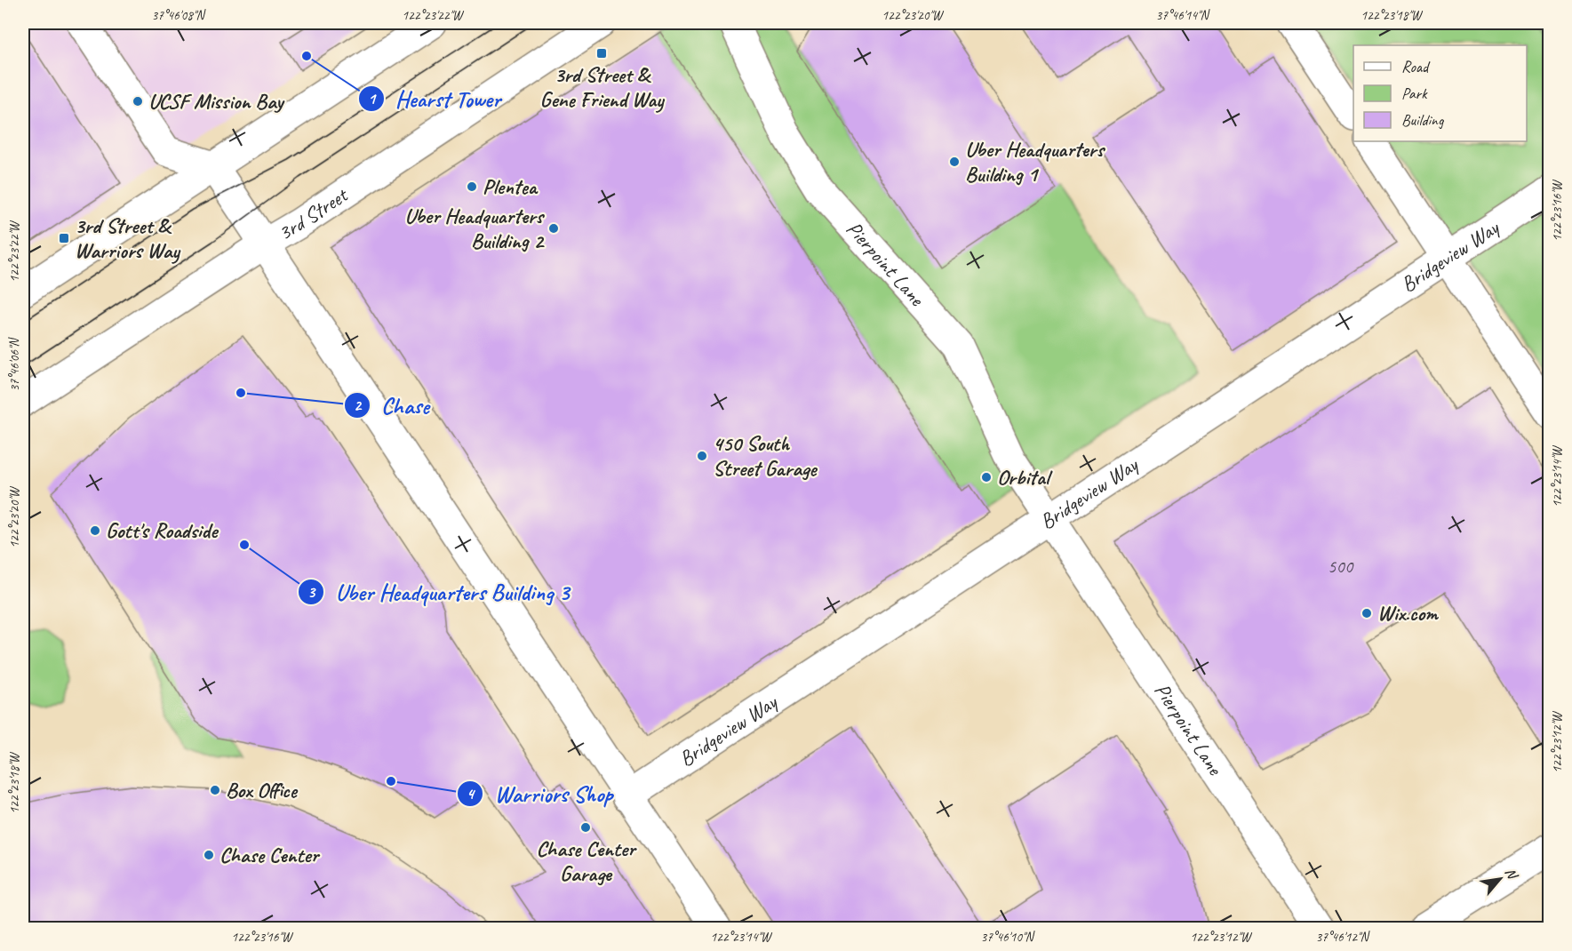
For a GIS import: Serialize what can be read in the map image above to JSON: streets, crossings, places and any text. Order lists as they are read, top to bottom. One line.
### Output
{"streets":{"street":["3rd Street","Bridgeview Way","Pierpoint Lane"]},"places":{"transit":["3rd Street & Gene Friend Way","3rd Street & Warriors Way"],"other":["Hearst Tower","UCSF Mission Bay","Uber Headquarters Building 1","Plentea","Uber Headquarters Building 2","Chase","450 South Street Garage","Orbital","Gott's Roadside","Uber Headquarters Building 3","Wix.com","Warriors Shop","Box Office","Chase Center Garage","Chase Center"]},"house_numbers":["500"],"legend":["Road","Park","Building"],"north":"top right","coordinates":["37°46'08\"N","122°23'22\"W","122°23'20\"W","37°46'14\"N","122°23'18\"W","122°23'16\"W","37°46'06\"N","122°23'14\"W","122°23'12\"W","37°46'10\"N","37°46'12\"N"]}
